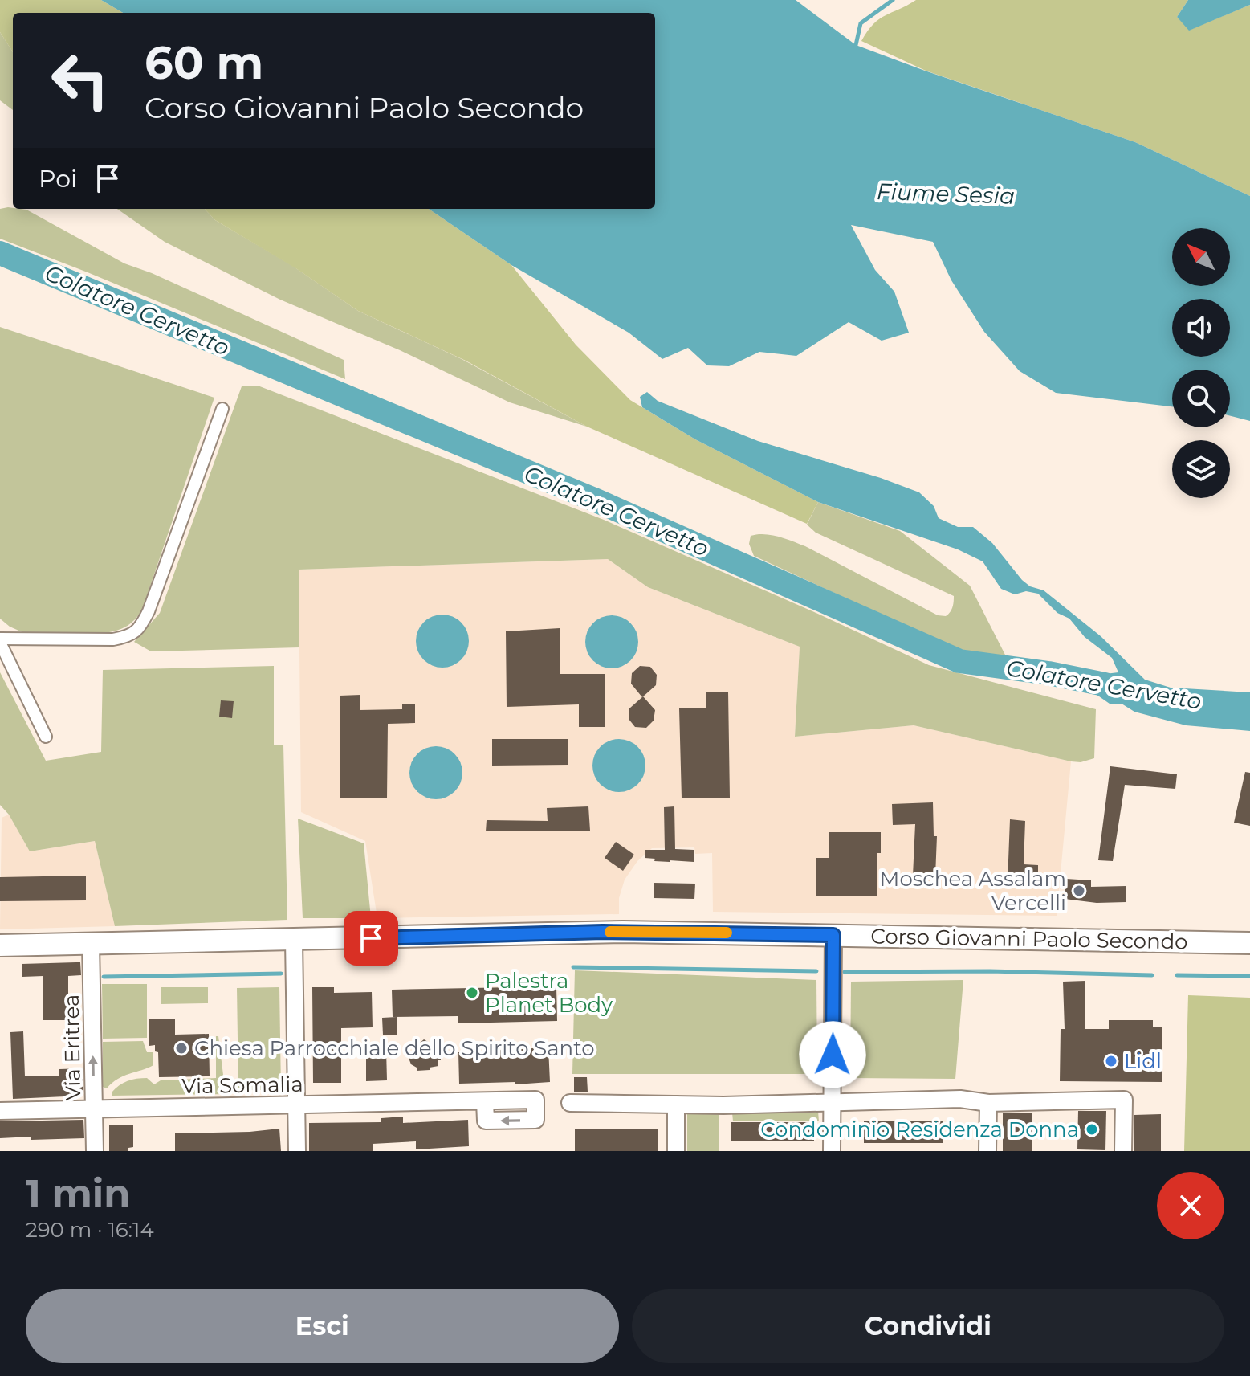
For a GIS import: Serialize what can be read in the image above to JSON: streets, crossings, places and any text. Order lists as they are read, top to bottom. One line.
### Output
{"streets":{"main road":["Corso Giovanni Paolo Secondo"],"street":["Via Eritrea","Via Somalia"]},"crossings":[["Corso Giovanni Paolo Secondo","Via Eritrea"],["Via Eritrea","Via Somalia"]],"one_way":["Via Eritrea"],"water":["Fiume Sesia","Colatore Cervetto"],"places":["Moschea Assalam Vercelli","Palestra Planet Body","Chiesa Parrocchiale dello Spirito Santo","Lidl","Condominio Residenza Donna"],"north":"top left","page":{"turn":["60 m","Corso Giovanni Paolo Secondo"],"then":"Poi","heading":["1 min","290 m · 16:14"],"buttons":["Esci","Condividi"]}}
